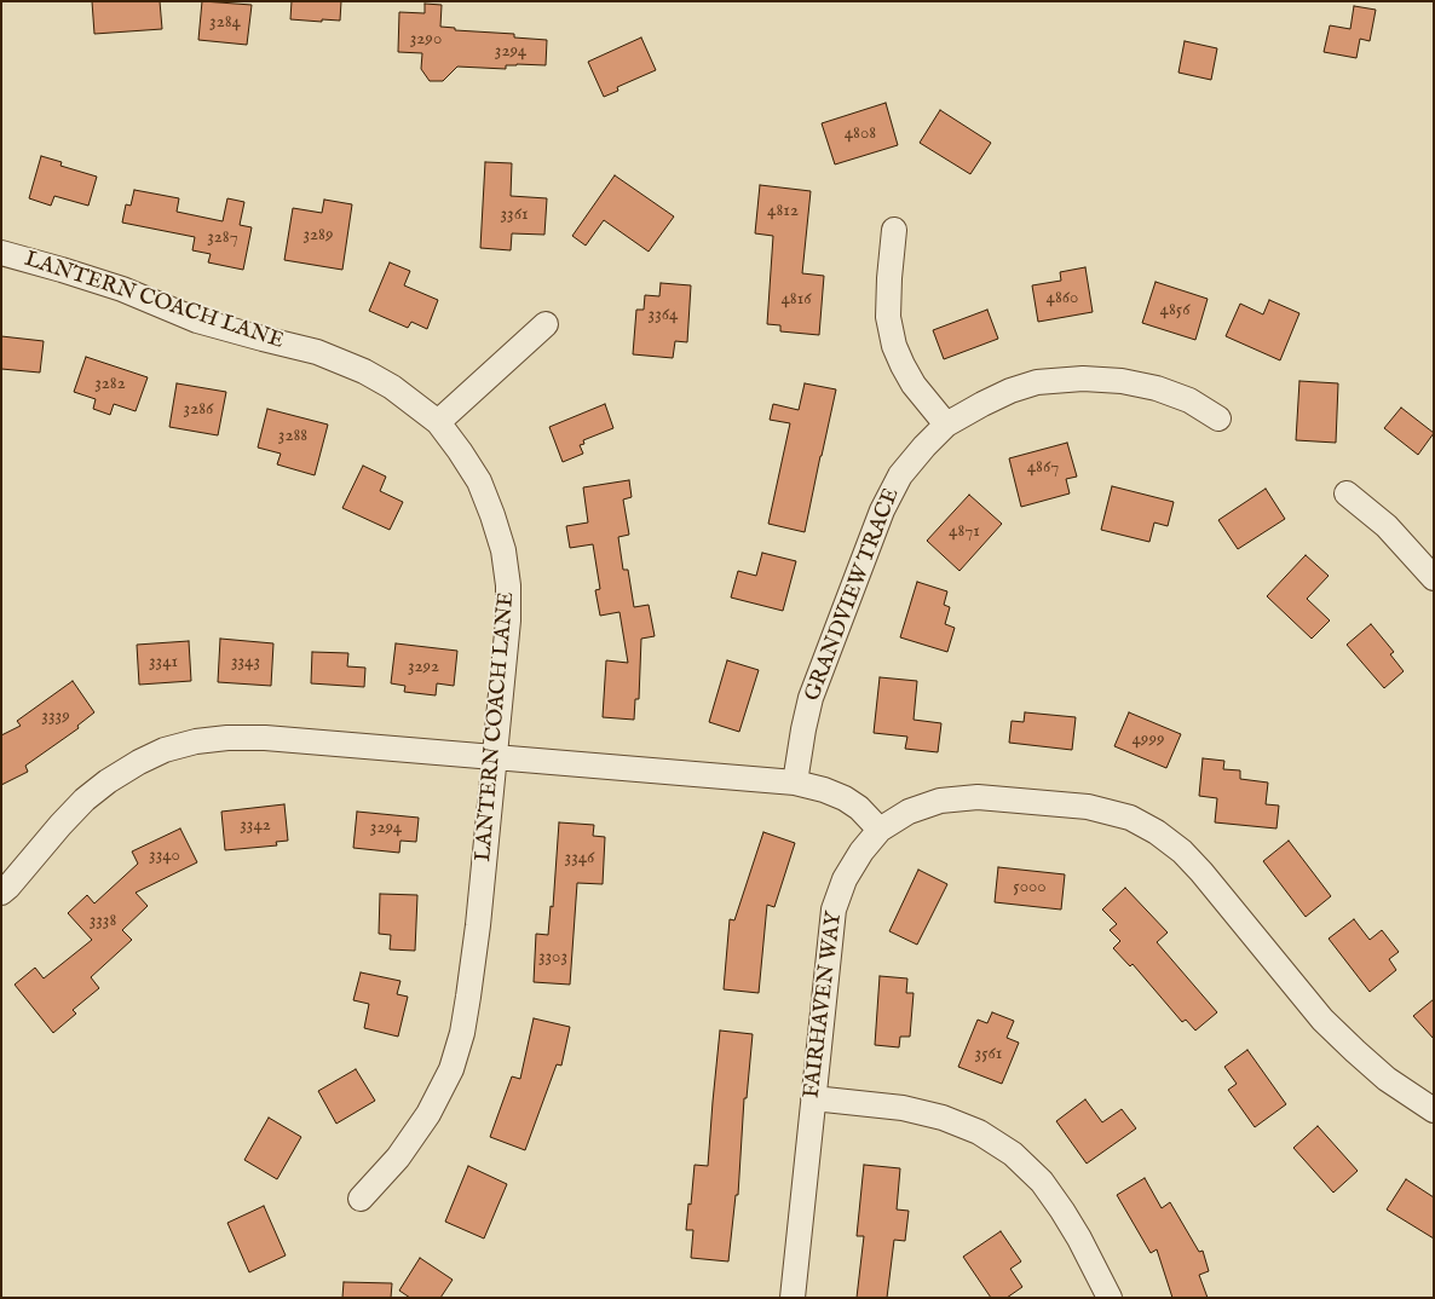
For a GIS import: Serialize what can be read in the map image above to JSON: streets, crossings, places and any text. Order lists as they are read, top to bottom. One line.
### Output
{"streets":{"street":["LANTERN COACH LANE","GRANDVIEW TRACE","FAIRHAVEN WAY"]},"house_numbers":["3284","3290","3294","4808","4812","3361","3289","3287","4860","4816","4856","3364","3282","3286","3288","4867","4871","3341","3343","3292","3339","4999","3342","3294","3340","3346","5000","3338","3303","3561"]}
